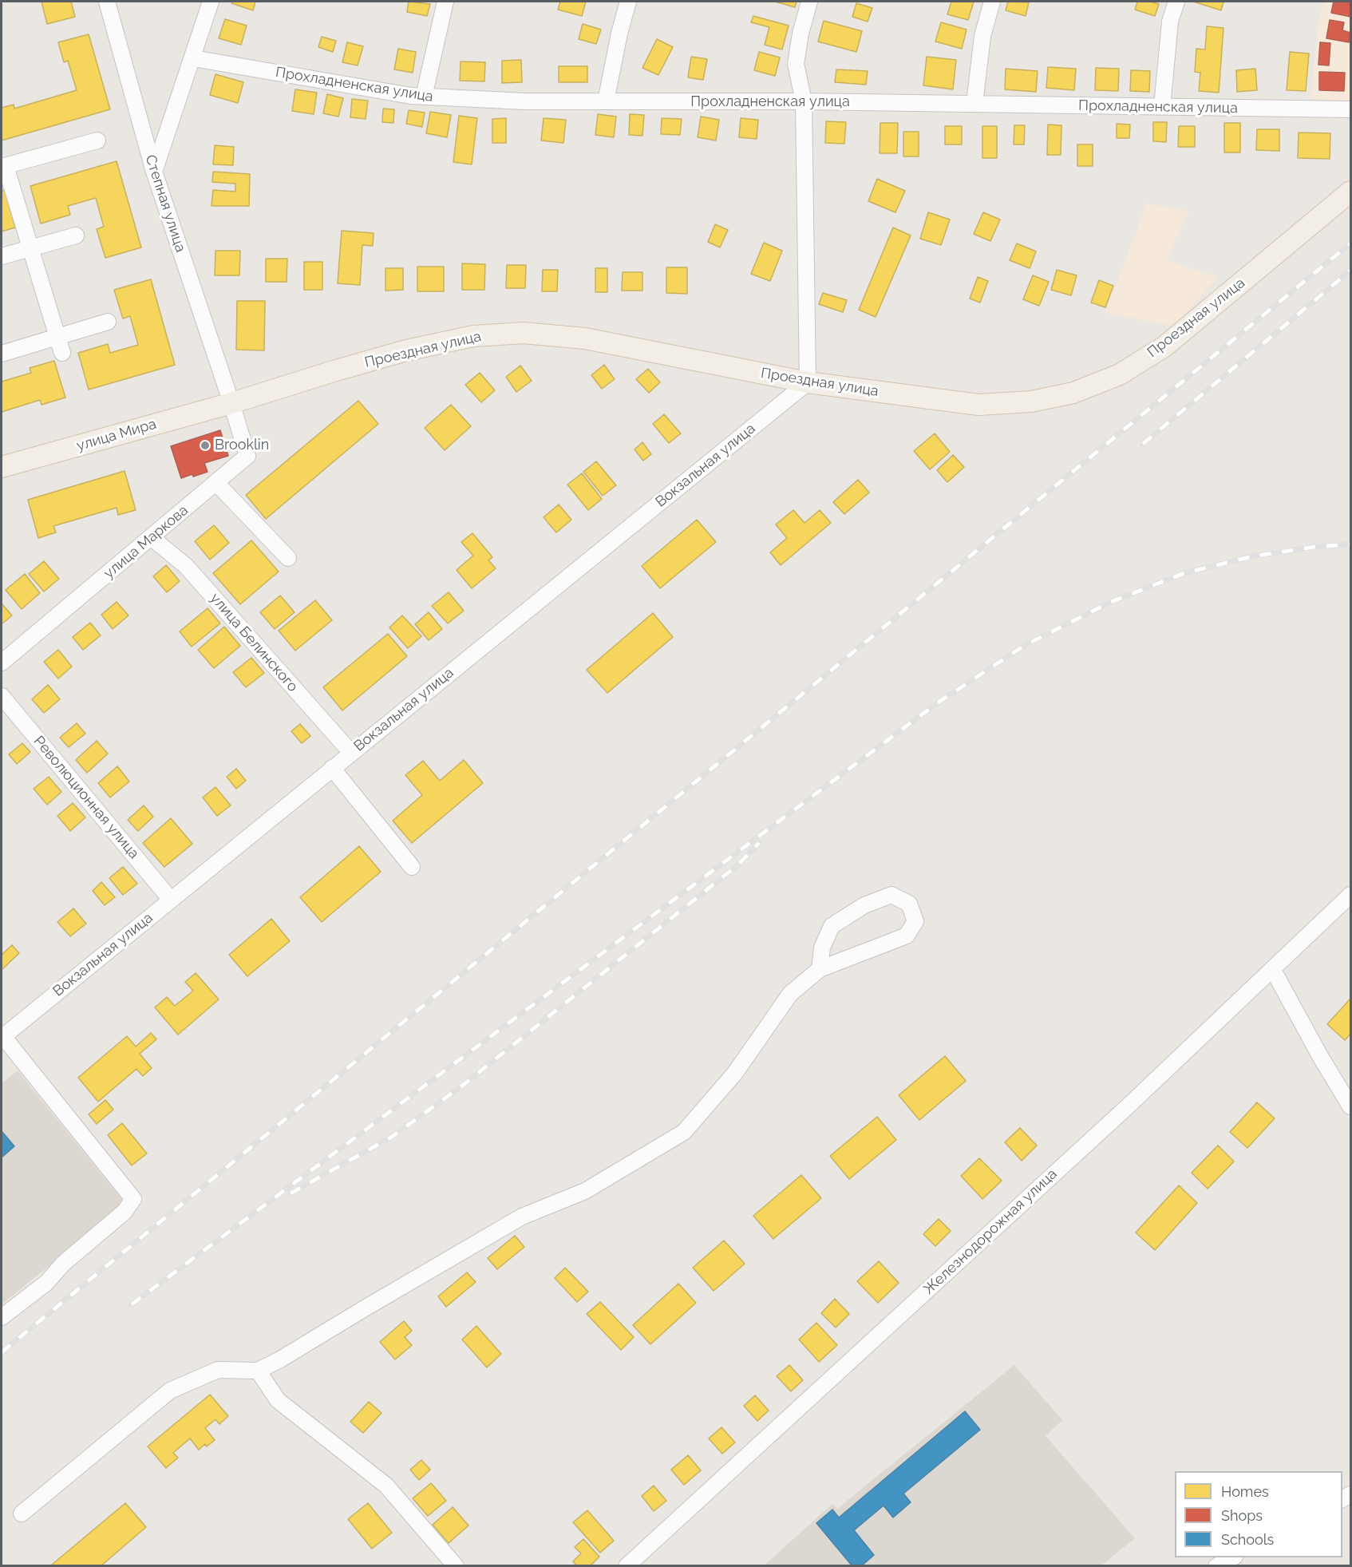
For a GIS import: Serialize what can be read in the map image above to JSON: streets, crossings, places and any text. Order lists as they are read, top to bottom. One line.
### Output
{"streets":{"main road":["Проездная улица","улица Мира"],"street":["Прохладненская улица","Степная улица","Вокзальная улица","улица Маркова","улица Белинского","Революционная улица","Железнодорожная улица"]},"crossings":[["Степная улица","Проездная улица"],["Степная улица","улица Мира"],["Степная улица","улица Маркова"],["Проездная улица","улица Мира"],["Проездная улица","Вокзальная улица"],["Проездная улица","улица Маркова"],["улица Мира","улица Маркова"],["Вокзальная улица","улица Белинского"],["Вокзальная улица","Революционная улица"],["улица Маркова","улица Белинского"]],"places":["Brooklin"],"legend":["Homes","Shops","Schools"]}
